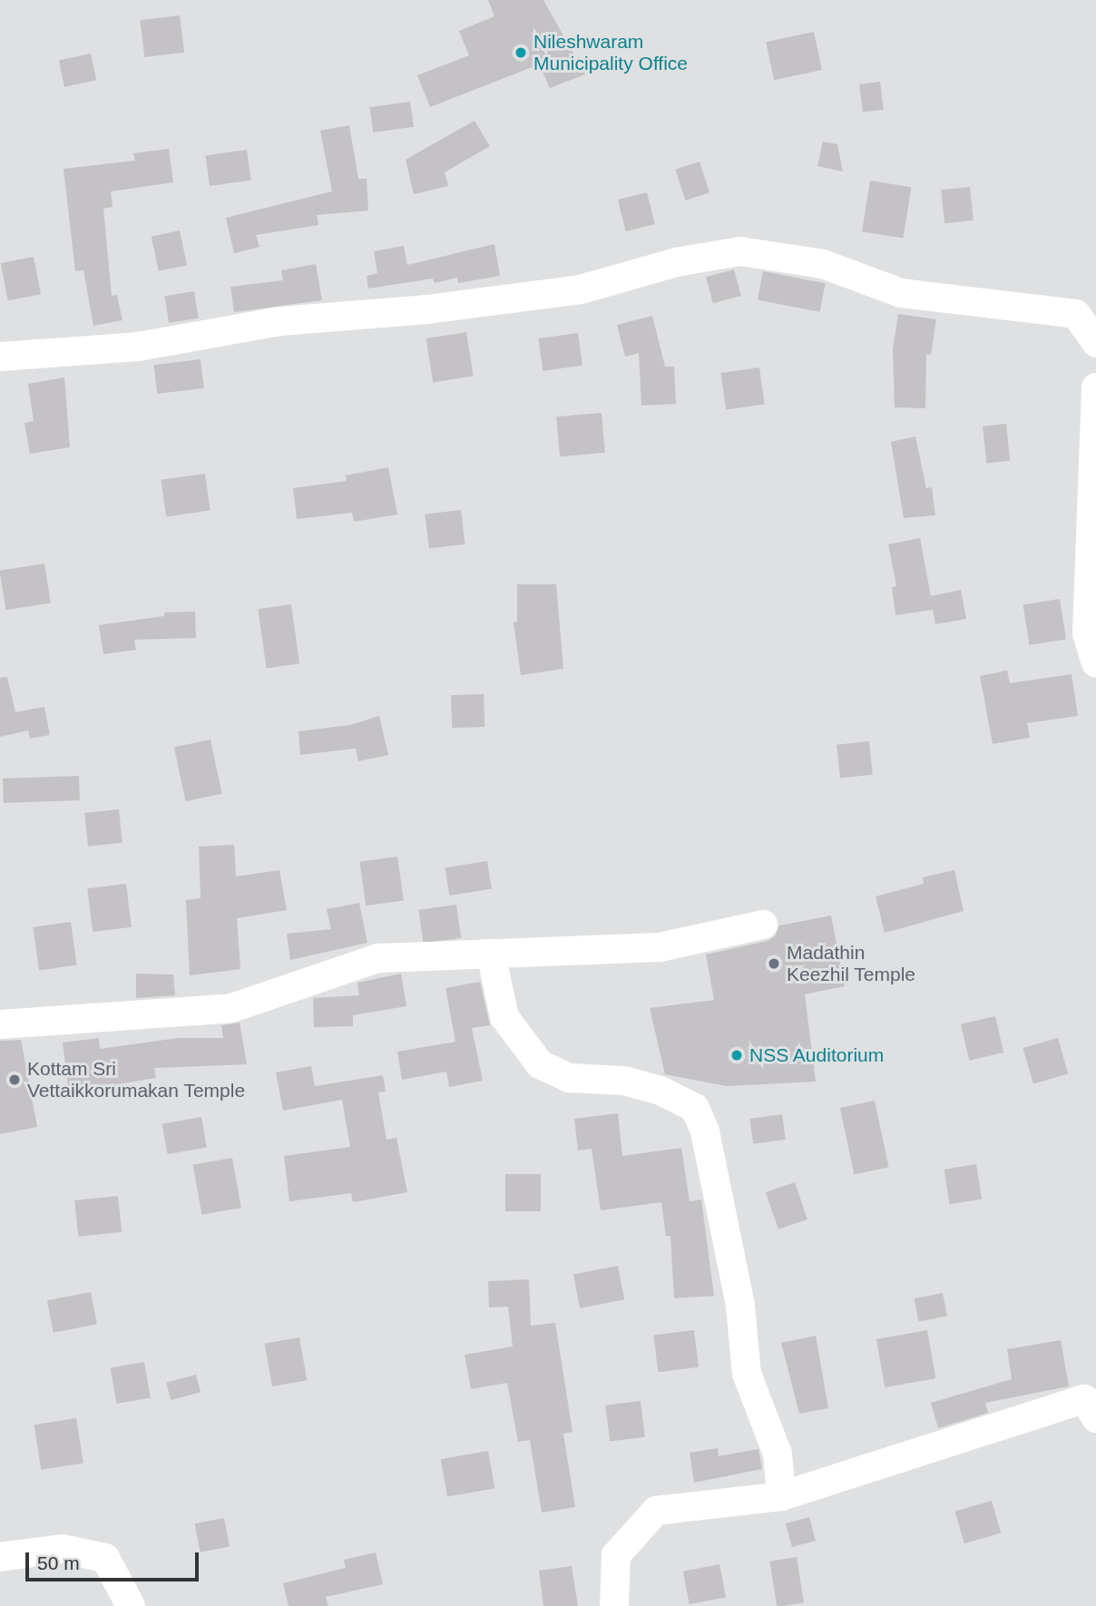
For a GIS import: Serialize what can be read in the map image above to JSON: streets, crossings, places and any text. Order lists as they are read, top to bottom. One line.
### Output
{"places":["Nileshwaram Municipality Office","Madathin Keezhil Temple","NSS Auditorium","Kottam Sri Vettaikkorumakan Temple"],"scale_bar":"50 m"}
